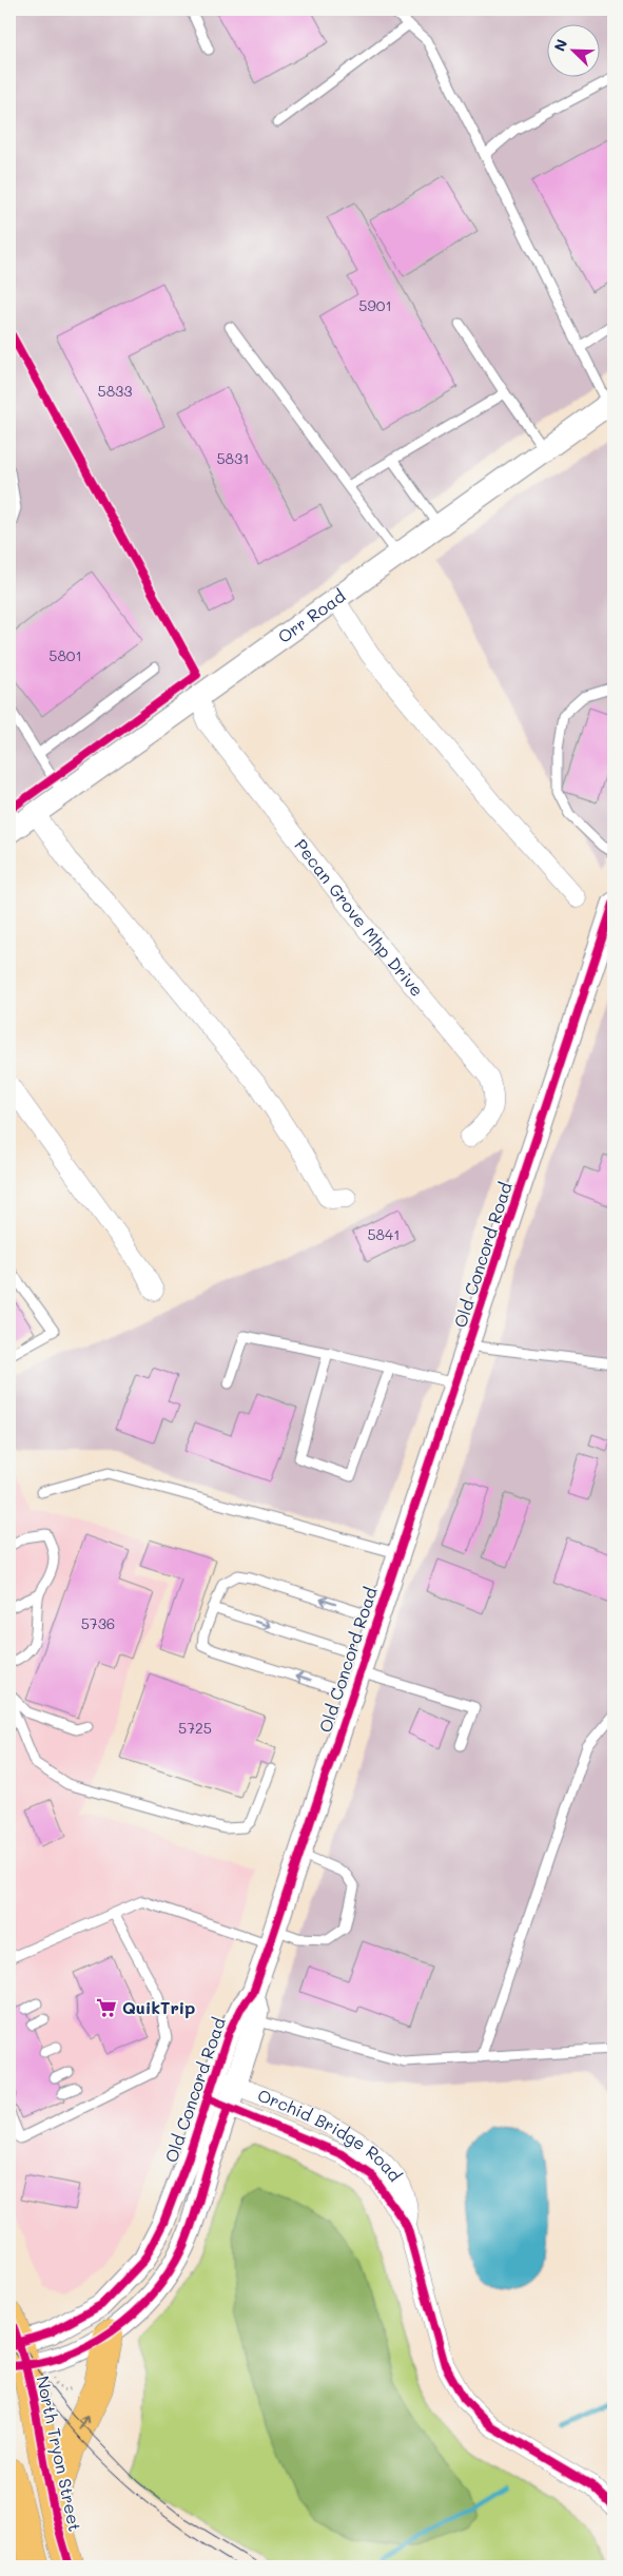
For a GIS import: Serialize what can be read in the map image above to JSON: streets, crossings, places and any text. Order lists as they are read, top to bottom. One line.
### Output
{"streets":{"main road":["North Tryon Street"],"street":["Orr Road","Pecan Grove Mhp Drive","Old Concord Road","Orchid Bridge Road"]},"crossings":[["Orr Road","Pecan Grove Mhp Drive"],["Old Concord Road","Orchid Bridge Road"],["Old Concord Road","North Tryon Street"]],"places":{"supermarket":["QuikTrip"]},"house_numbers":["5901","5833","5831","5801","5841","5736","5725"],"north":"top left"}
